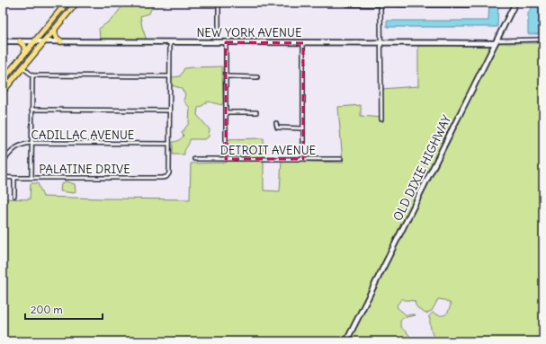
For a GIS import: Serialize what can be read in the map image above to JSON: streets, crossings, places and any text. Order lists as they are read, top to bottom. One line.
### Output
{"streets":{"street":["NEW YORK AVENUE","CADILLAC AVENUE","DETROIT AVENUE","OLD DIXIE HIGHWAY","PALATINE DRIVE"]},"crossings":[["NEW YORK AVENUE","OLD DIXIE HIGHWAY"],["CADILLAC AVENUE","PALATINE DRIVE"]],"scale_bar":"200 m"}
